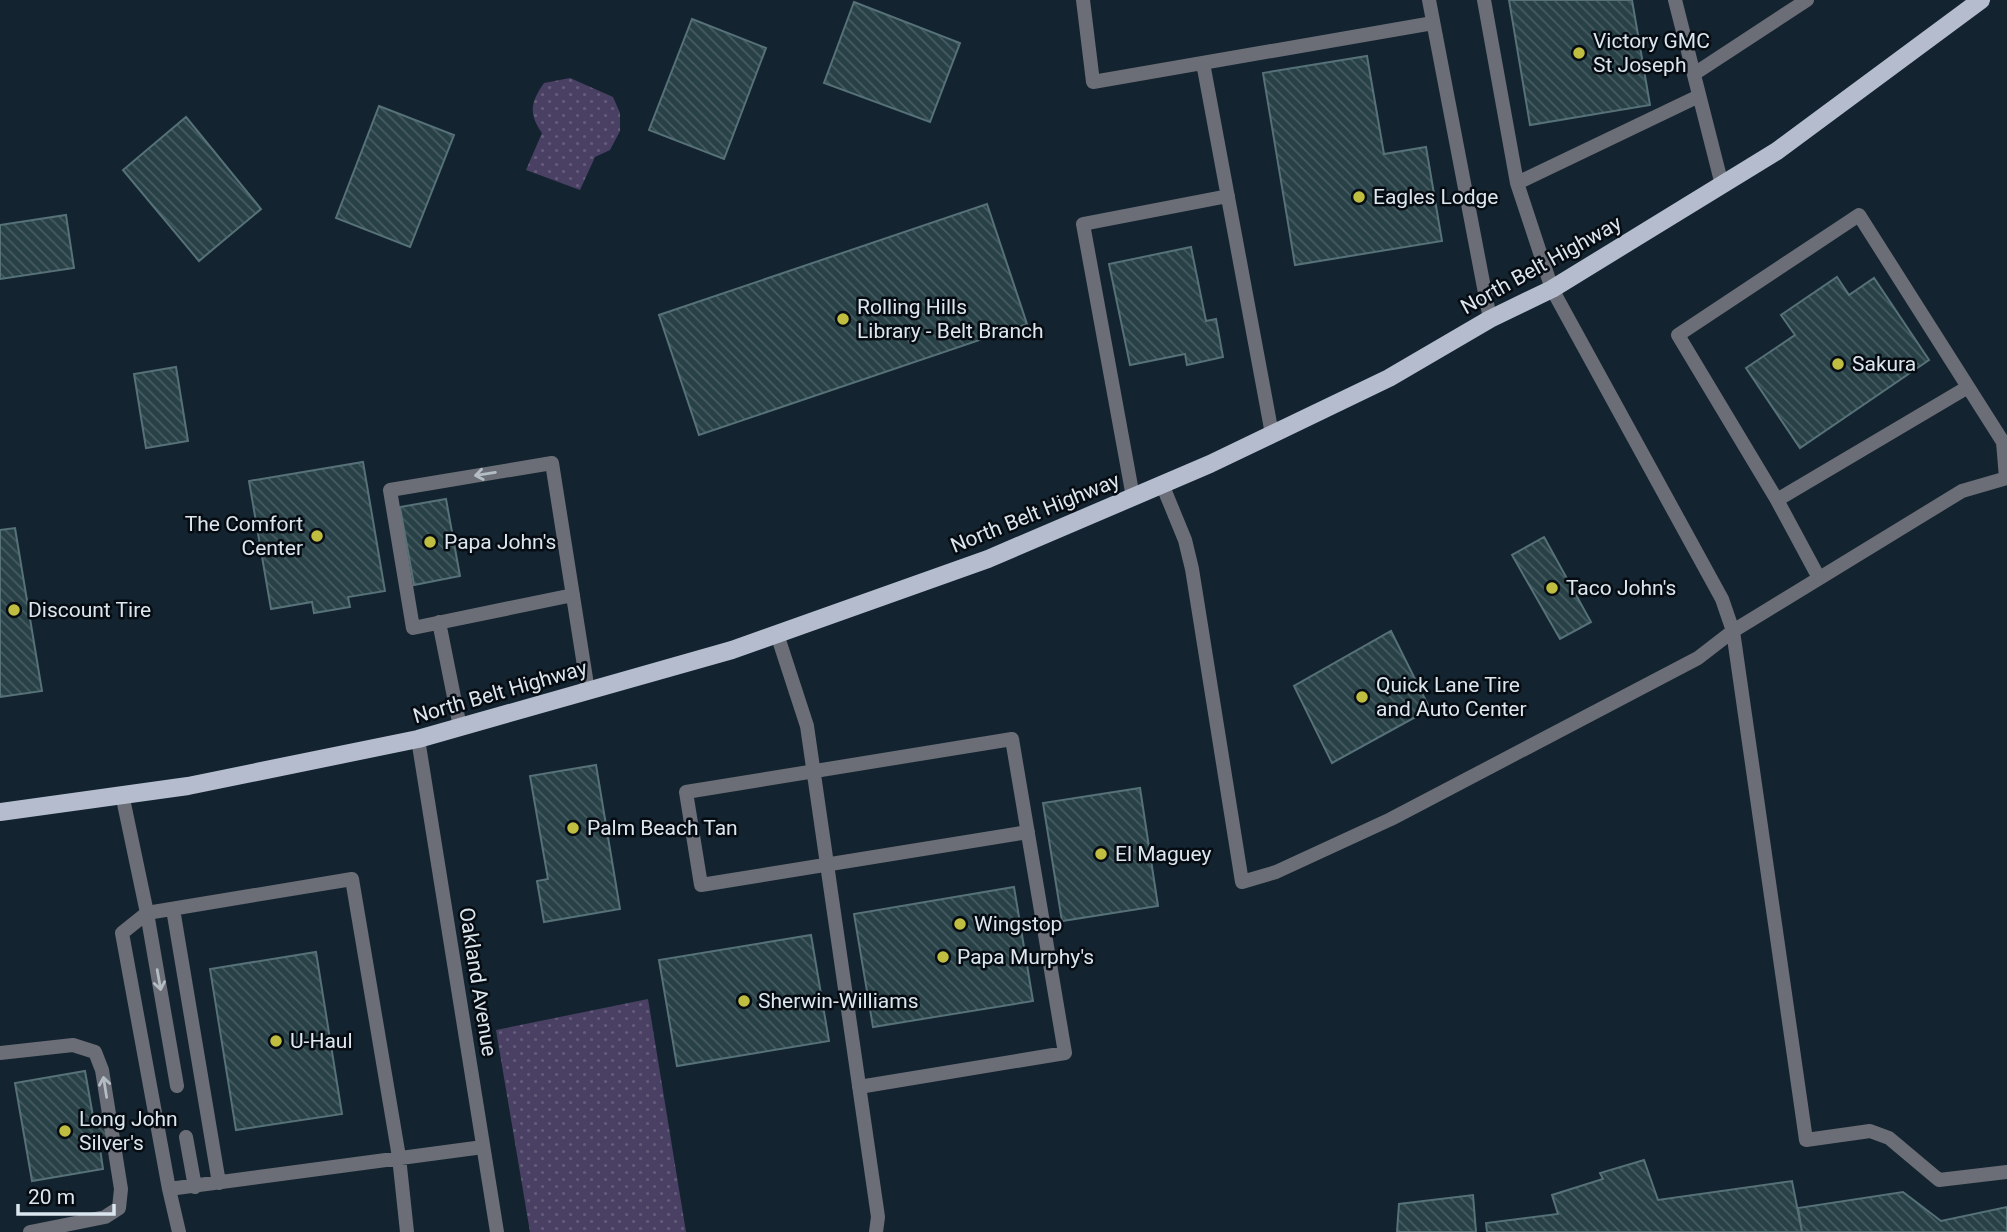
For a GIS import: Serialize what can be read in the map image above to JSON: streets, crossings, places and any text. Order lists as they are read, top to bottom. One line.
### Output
{"streets":{"main road":["North Belt Highway"],"street":["Oakland Avenue"]},"crossings":[["North Belt Highway","Oakland Avenue"]],"places":["Victory GMC St Joseph","Eagles Lodge","Rolling Hills Library - Belt Branch","Sakura","The Comfort Center","Papa John's","Taco John's","Discount Tire","Quick Lane Tire and Auto Center","Palm Beach Tan","El Maguey","Wingstop","Papa Murphy's","Sherwin-Williams","U-Haul","Long John Silver's"],"scale_bar":"20 m"}
